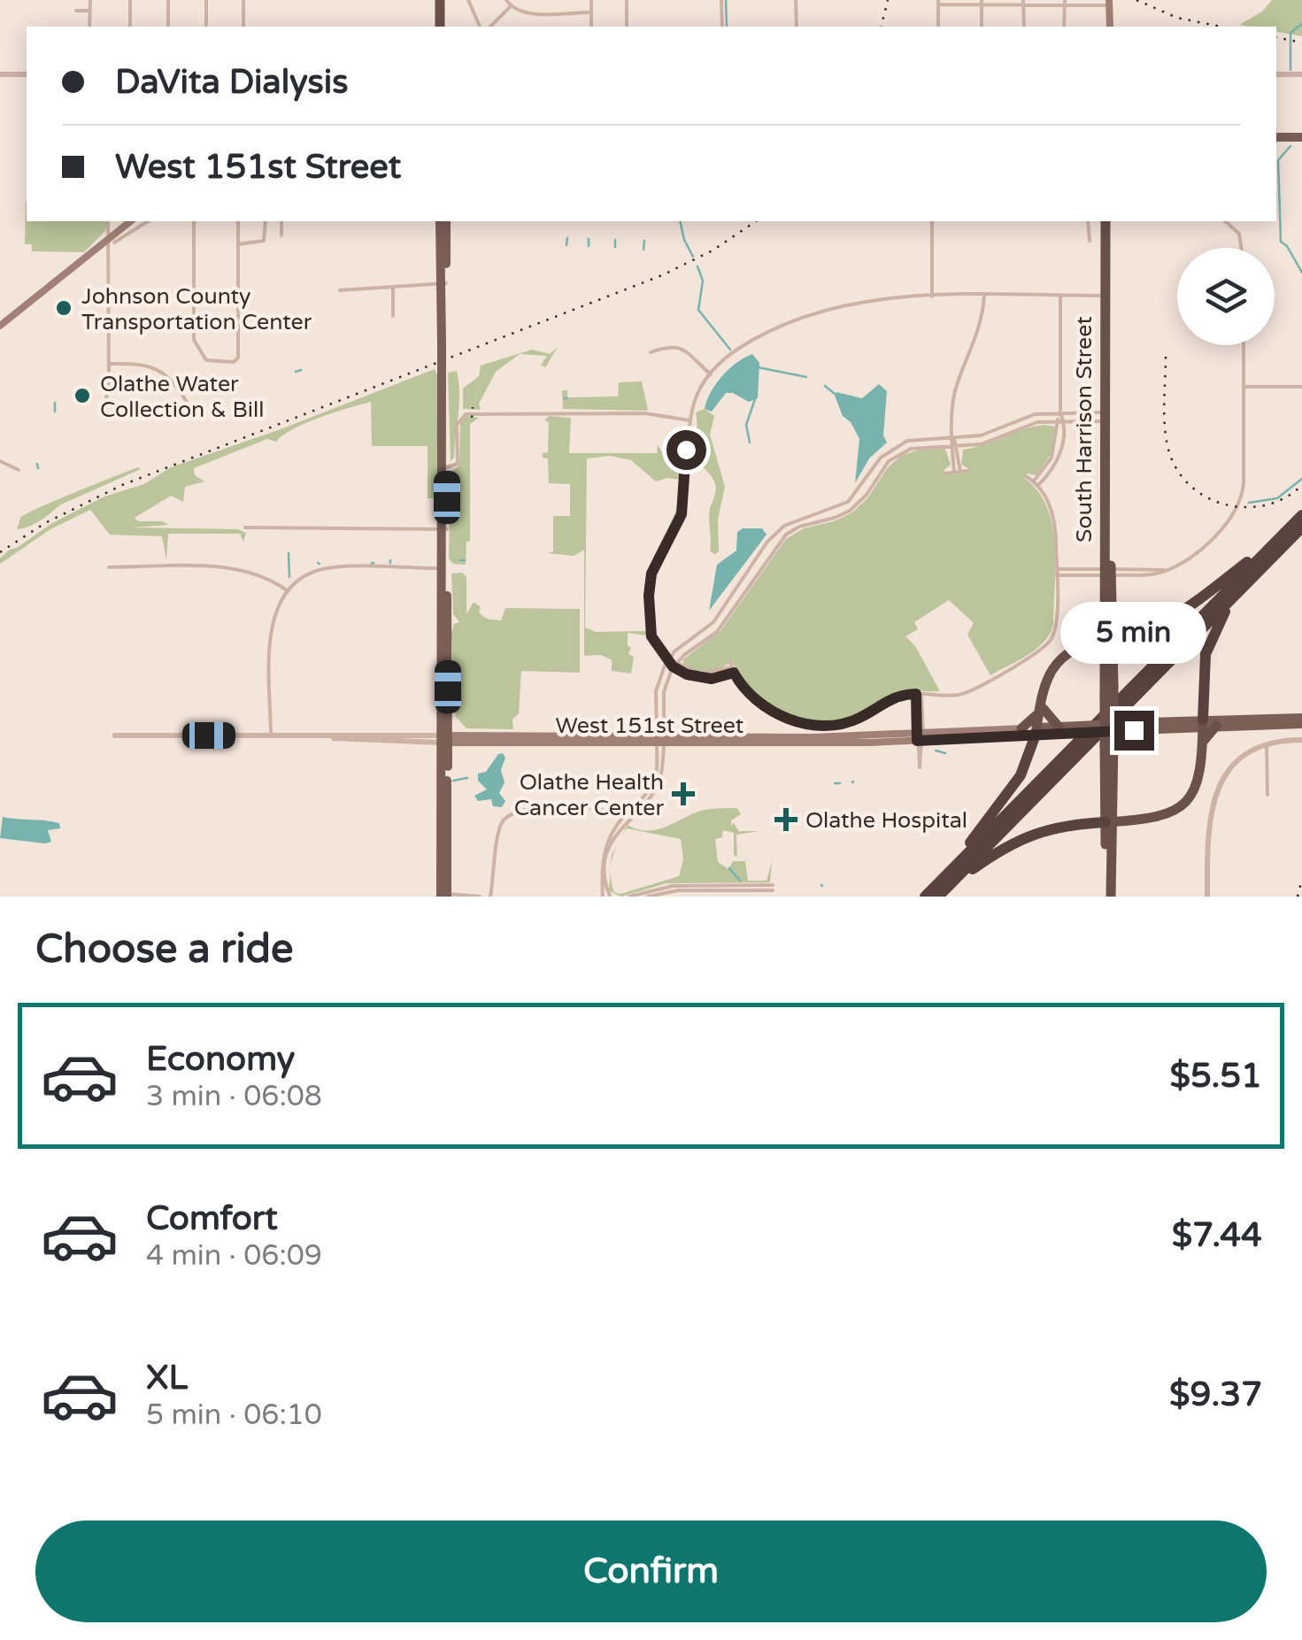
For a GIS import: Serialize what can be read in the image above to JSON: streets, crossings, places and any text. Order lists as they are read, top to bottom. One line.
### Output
{"streets":{"highway":["South Harrison Street"],"main road":["West 151st Street"]},"places":{"other":["Johnson County Transportation Center","Olathe Water Collection & Bill"],"health":["Olathe Health Cancer Center","Olathe Hospital"]},"page":{"banner":["DaVita Dialysis","West 151st Street"],"bubble":"5 min","heading":"Choose a ride","list":[{"name":"Economy","note":"3 min · 06:08","value":"$5.51"},{"name":"Comfort","note":"4 min · 06:09","value":"$7.44"},{"name":"XL","note":"5 min · 06:10","value":"$9.37"}],"buttons":"Confirm"}}
